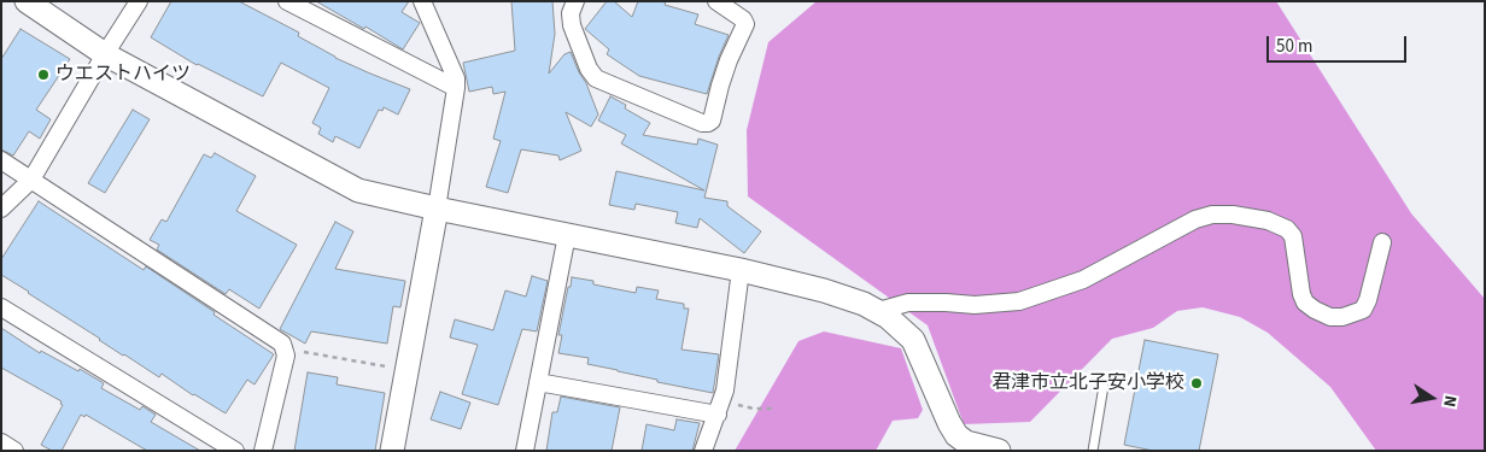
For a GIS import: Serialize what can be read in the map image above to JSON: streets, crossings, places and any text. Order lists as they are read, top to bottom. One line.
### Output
{"places":["ウエストハイツ","君津市立北子安小学校"],"scale_bar":"50 m","north":"right"}
